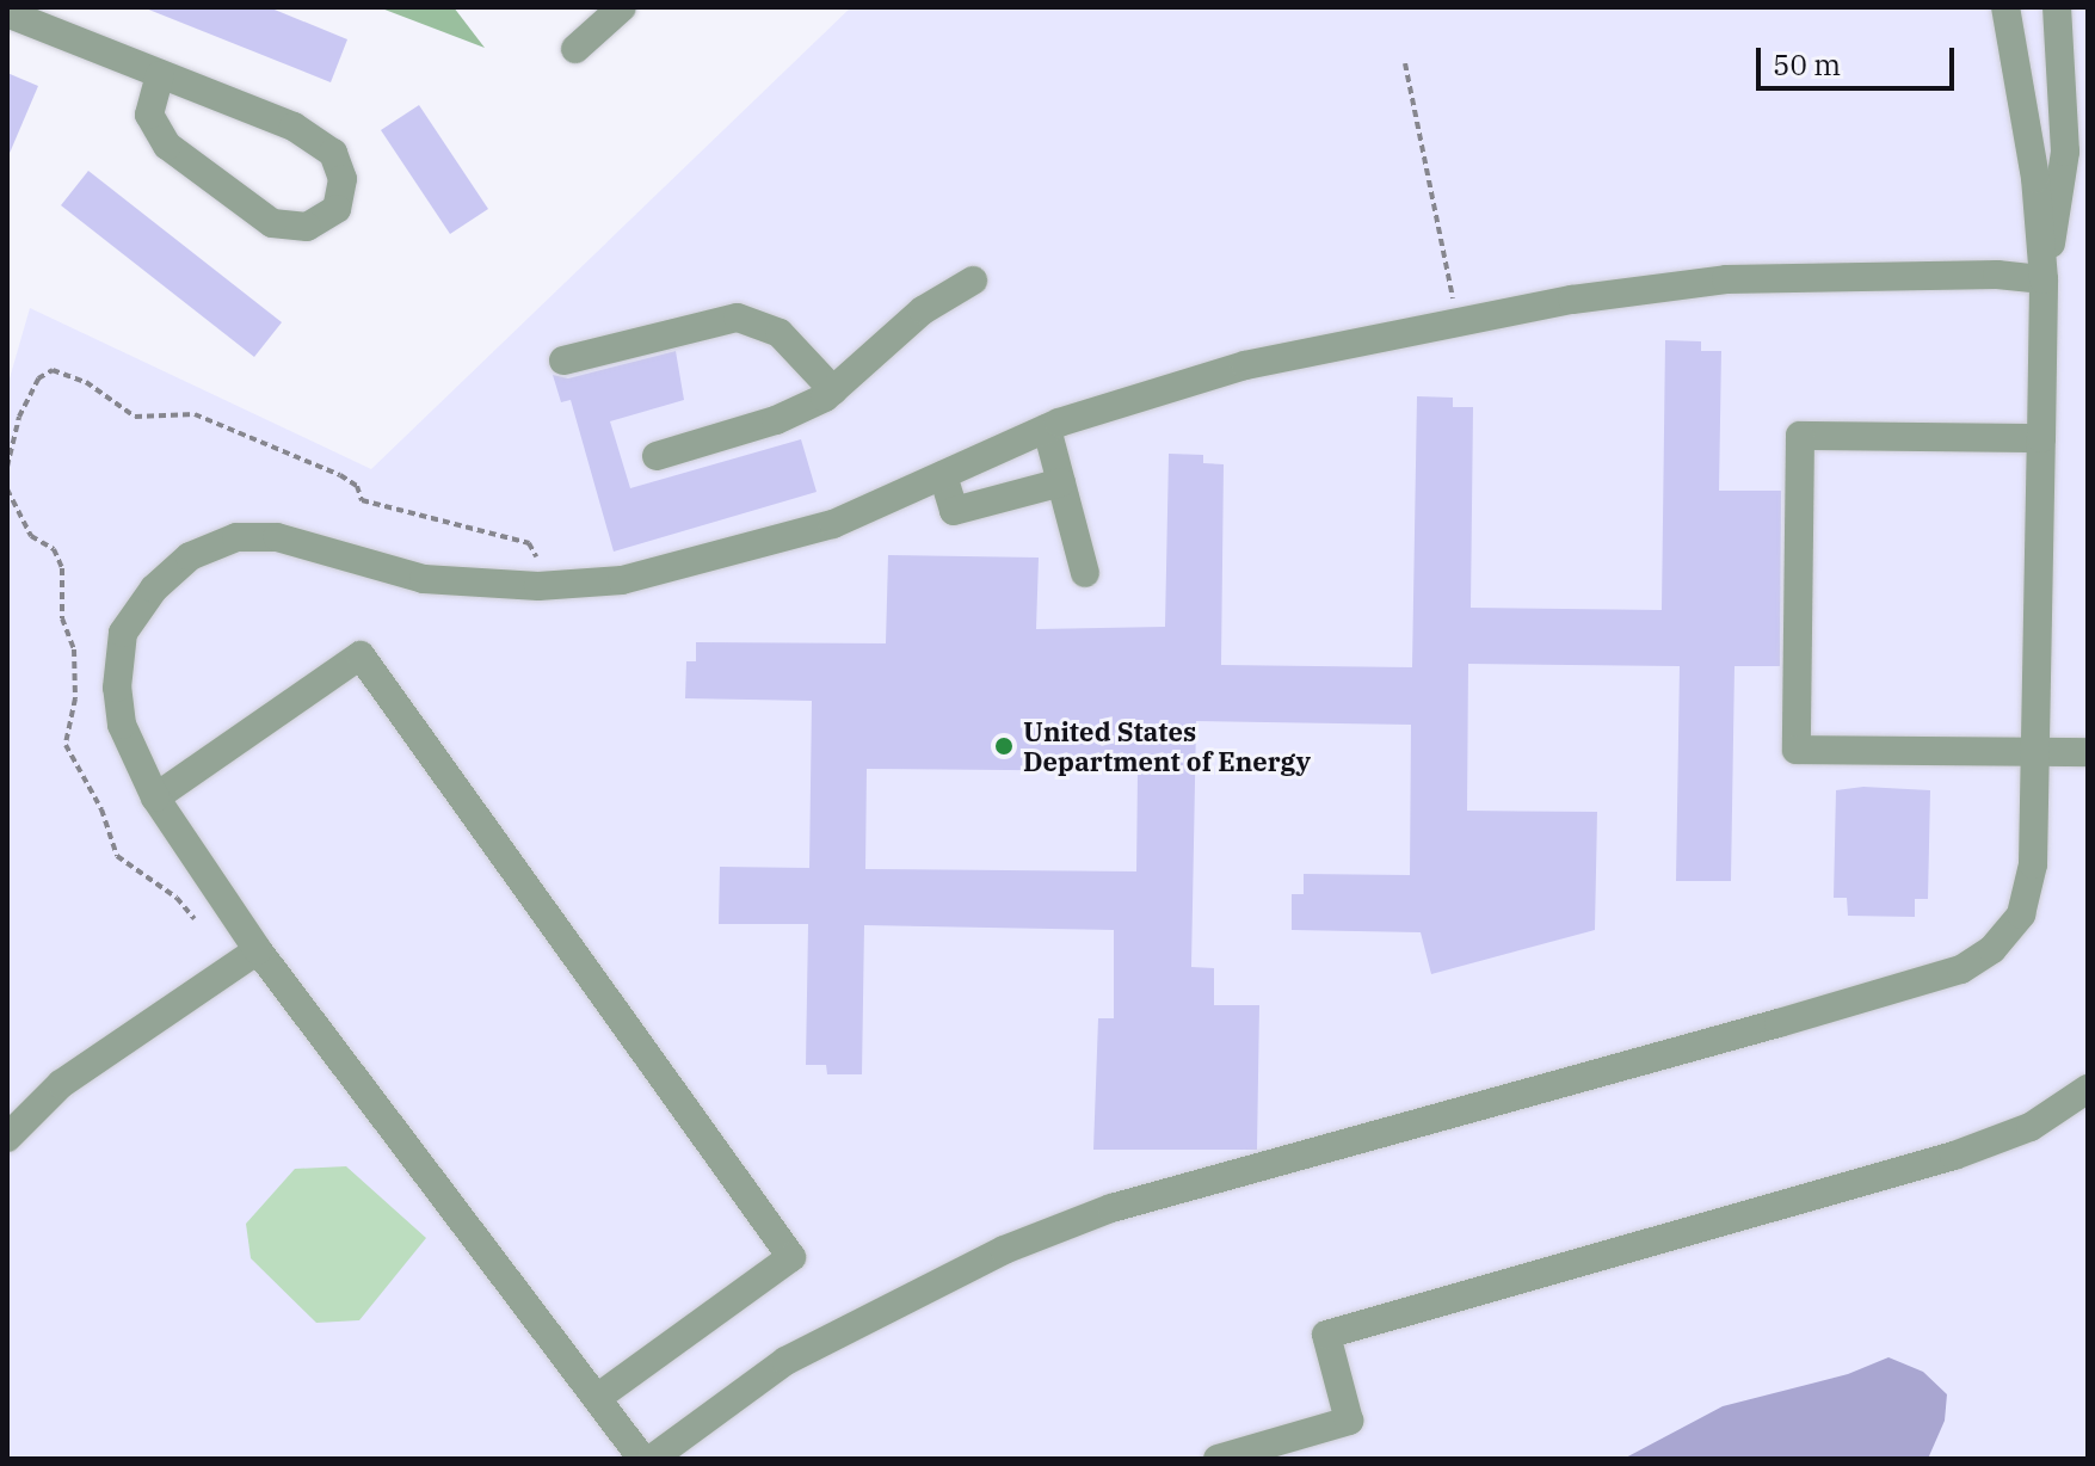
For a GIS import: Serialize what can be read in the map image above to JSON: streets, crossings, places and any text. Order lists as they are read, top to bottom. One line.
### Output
{"places":["United States Department of Energy"],"scale_bar":"50 m"}
